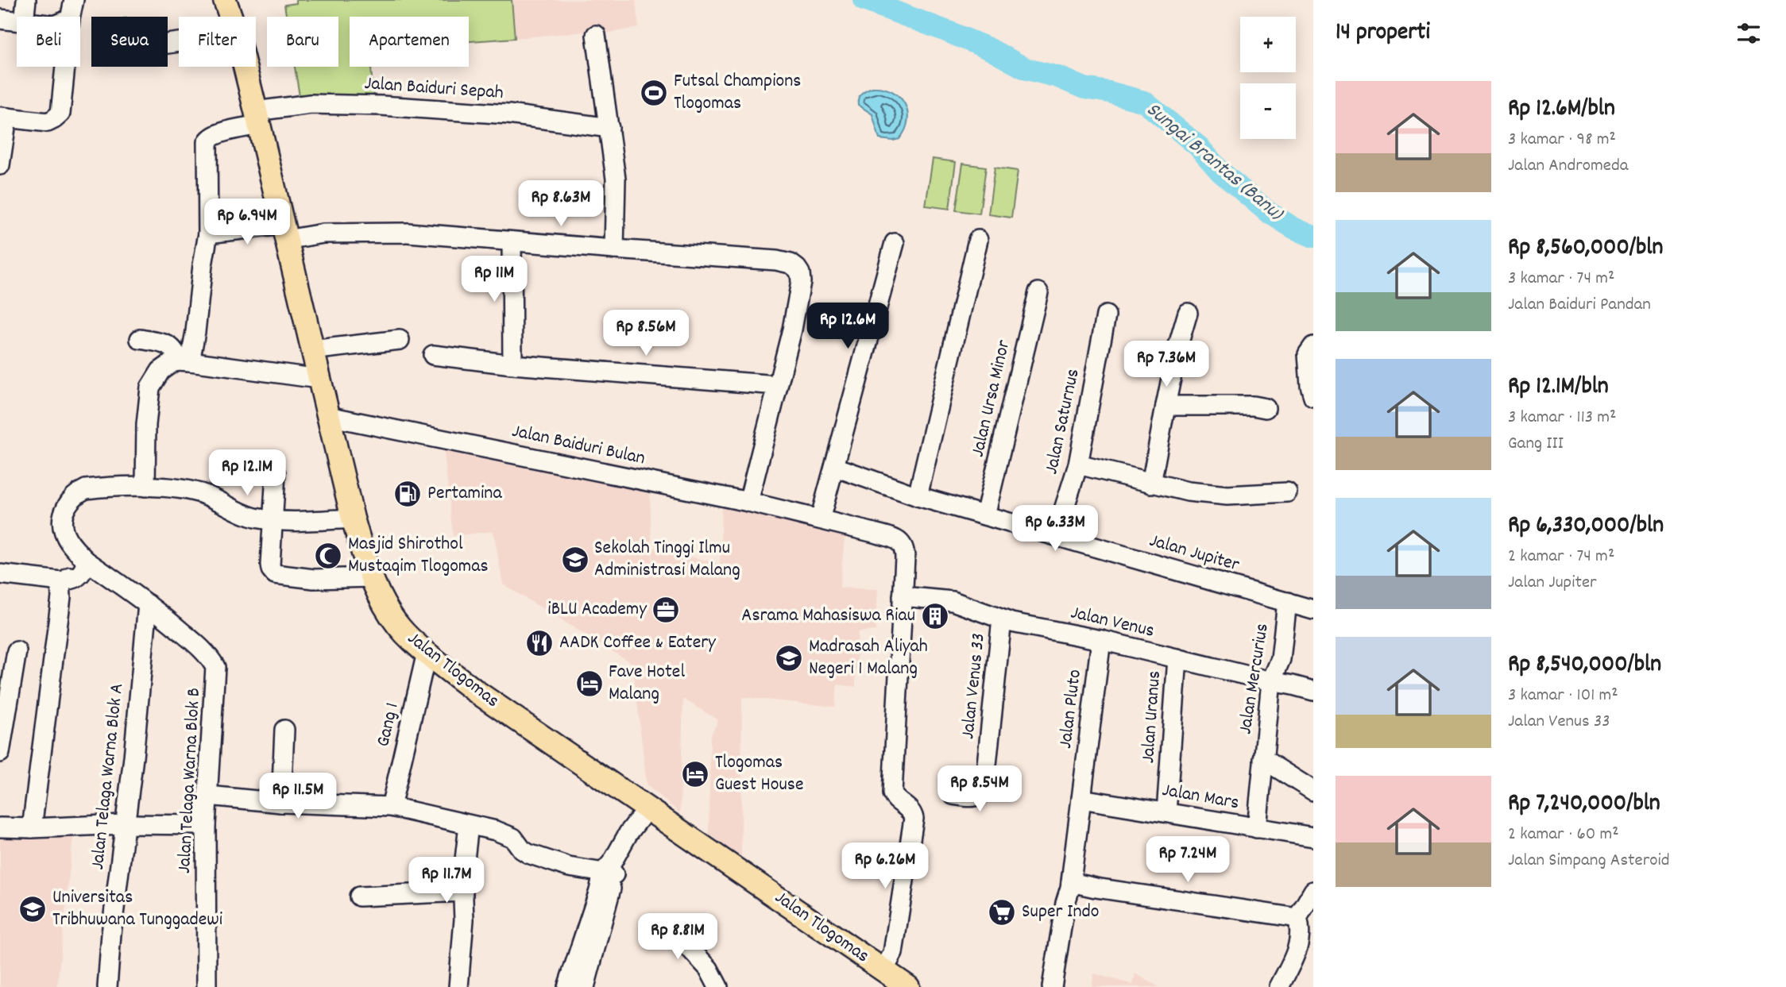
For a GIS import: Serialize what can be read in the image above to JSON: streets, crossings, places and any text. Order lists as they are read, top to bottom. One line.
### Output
{"streets":{"main road":["Jalan Tlogomas"],"street":["Jalan Baiduri Sepah","Jalan Ursa Minor","Jalan Saturnus","Jalan Baiduri Bulan","Jalan Jupiter","Jalan Venus","Jalan Mercurius","Jalan Venus 33","Jalan Pluto","Jalan Uranus","Gang 1","Jalan Telaga Warna Blok A","Jalan Telaga Warna Blok B","Jalan Mars"]},"crossings":[["Jalan Baiduri Sepah","Jalan Tlogomas"],["Jalan Ursa Minor","Jalan Jupiter"],["Jalan Saturnus","Jalan Jupiter"],["Jalan Baiduri Bulan","Jalan Venus"],["Jalan Baiduri Bulan","Jalan Tlogomas"],["Jalan Jupiter","Jalan Mercurius"],["Jalan Venus","Jalan Mercurius"],["Jalan Venus","Jalan Venus 33"],["Jalan Venus","Jalan Pluto"],["Jalan Venus","Jalan Uranus"],["Jalan Tlogomas","Gang 1"],["Jalan Mercurius","Jalan Mars"],["Jalan Pluto","Jalan Mars"],["Jalan Uranus","Jalan Mars"],["Jalan Telaga Warna Blok A","Jalan Telaga Warna Blok B"]],"water":["Sungai Brantas (Banu)"],"places":{"sports":["Futsal Champions Tlogomas"],"fuel station":["Pertamina"],"mosque":["Masjid Shirothol Mustaqim Tlogomas"],"school or university":["Sekolah Tinggi Ilmu Administrasi Malang","Madrasah Aliyah Negeri 1 Malang","Universitas Tribhuwana Tunggadewi"],"office":["iBLU Academy"],"building":["Asrama Mahasiswa Riau"],"restaurant":["AADK Coffee & Eatery"],"hotel":["Fave Hotel Malang","Tlogomas Guest House"],"supermarket":["Super Indo"]},"page":{"heading":"14 properti","map_buttons":["+","−"],"chip":["Beli","Sewa","Filter","Baru","Apartemen"],"list":[{"name":"Rp 12.6M/bln","note":"3 kamar · 98 m² · Jalan Andromeda"},{"name":"Rp 8,560,000/bln","note":"3 kamar · 74 m² · Jalan Baiduri Pandan"},{"name":"Rp 12.1M/bln","note":"3 kamar · 113 m² · Gang III"},{"name":"Rp 6,330,000/bln","note":"2 kamar · 74 m² · Jalan Jupiter"},{"name":"Rp 8,540,000/bln","note":"3 kamar · 101 m² · Jalan Venus 33"},{"name":"Rp 7,240,000/bln","note":"2 kamar · 60 m² · Jalan Simpang Asteroid"}],"price":["Rp 8.63M","Rp 6.94M","Rp 11M","Rp 12.6M","Rp 8.56M","Rp 7.36M","Rp 12.1M","Rp 6.33M","Rp 8.54M","Rp 11.5M","Rp 7.24M","Rp 6.26M","Rp 11.7M","Rp 8.81M"]}}
